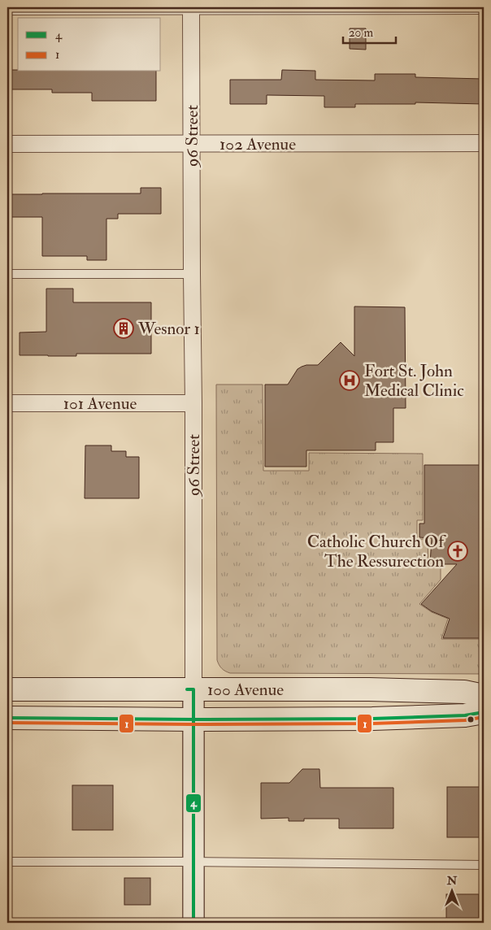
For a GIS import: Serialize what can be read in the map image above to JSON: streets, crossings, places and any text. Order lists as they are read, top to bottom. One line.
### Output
{"streets":{"main road":["100 Avenue"],"street":["96 Street","102 Avenue","101 Avenue"]},"crossings":[["96 Street","102 Avenue"],["96 Street","101 Avenue"],["96 Street","100 Avenue"]],"places":{"building":["Wesnor 1"],"hospital":["Fort St. John Medical Clinic"],"church":["Catholic Church Of The Ressurection"]},"lines":["transit line 4","transit line 1"],"legend":["4","1"],"scale_bar":"20 m","north":"top"}
